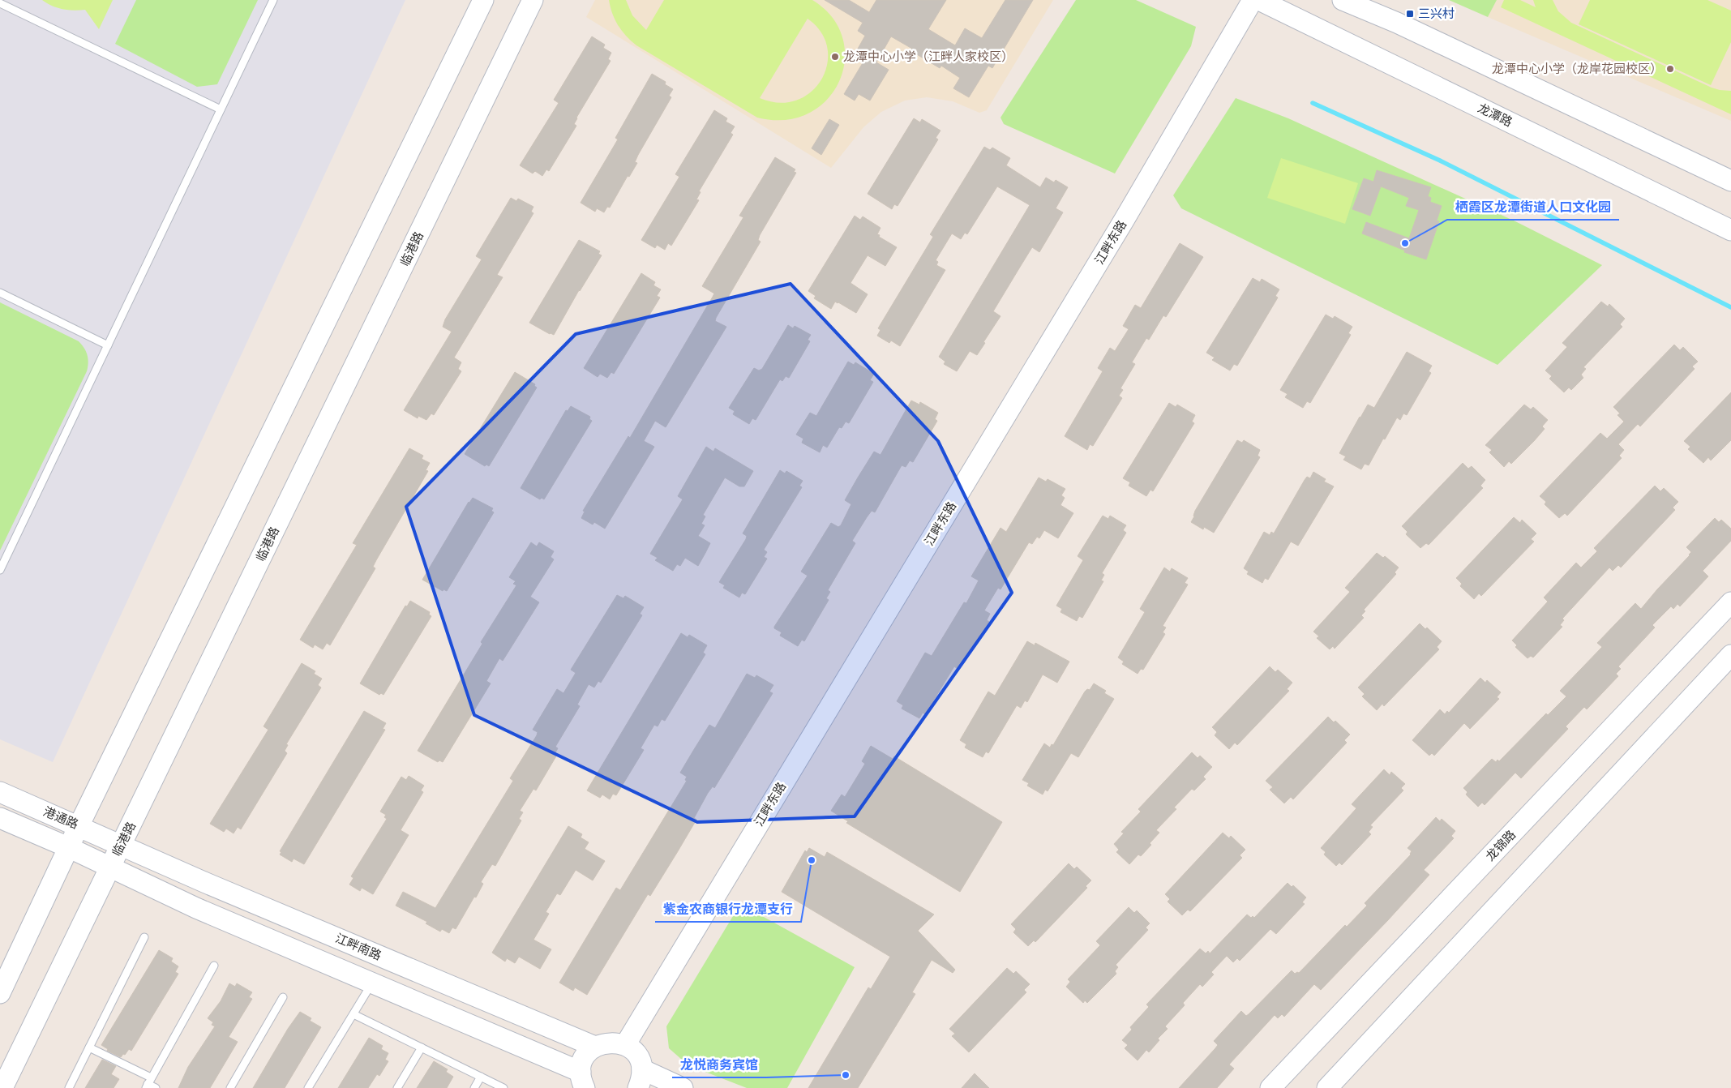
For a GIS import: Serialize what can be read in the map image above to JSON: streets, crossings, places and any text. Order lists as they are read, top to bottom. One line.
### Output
{"streets":{"street":["龙潭路","江畔东路","临港路","港通路","龙锦路","江畔南路"]},"crossings":[["临港路","港通路"],["临港路","江畔南路"],["港通路","江畔南路"]],"places":{"transit":["三兴村"],"other":["龙潭中心小学（江畔人家校区）","龙潭中心小学（龙岸花园校区）","栖霞区龙潭街道人口文化园","紫金农商银行龙潭支行","龙悦商务宾馆"]}}
